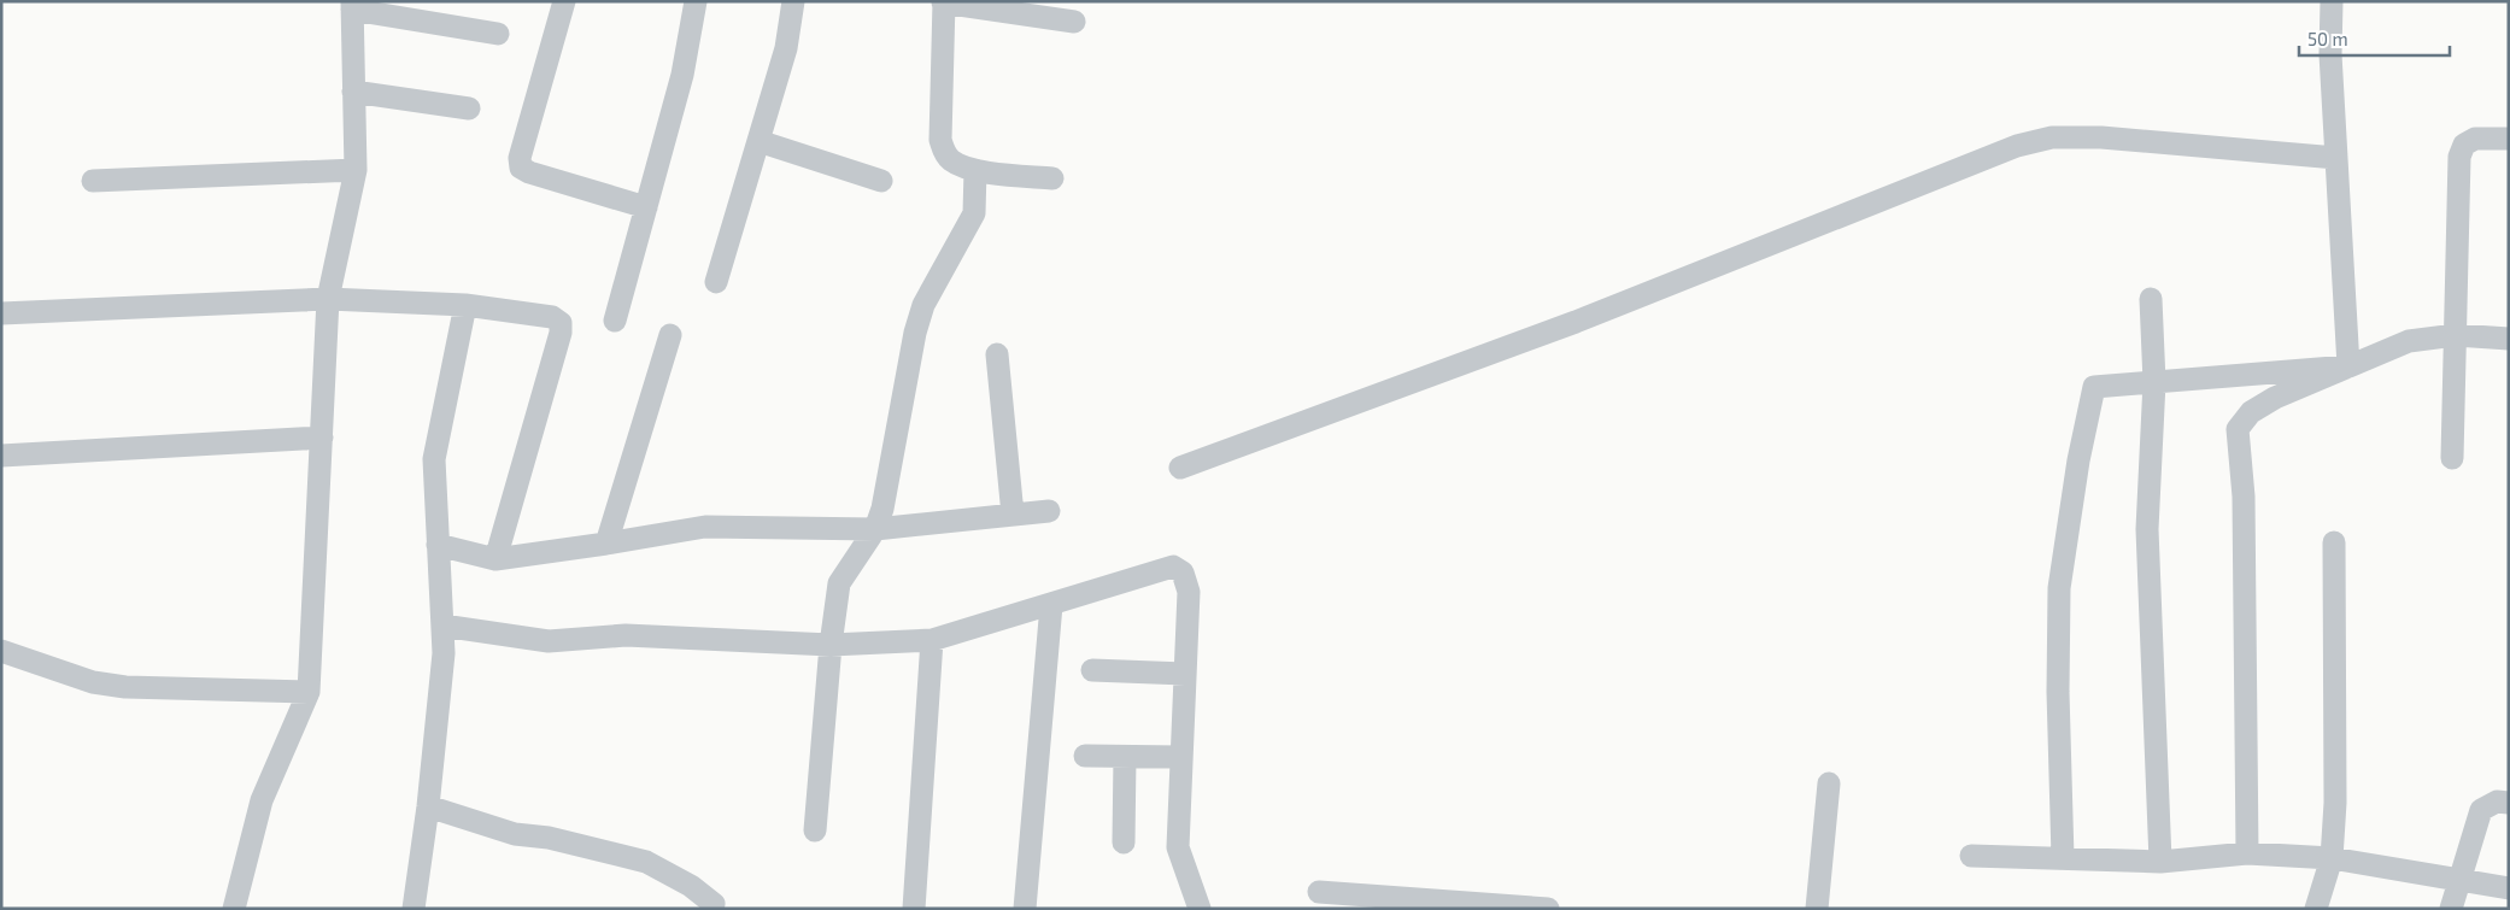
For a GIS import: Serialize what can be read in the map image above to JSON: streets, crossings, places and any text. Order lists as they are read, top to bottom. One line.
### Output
{"scale_bar":"50 m"}
